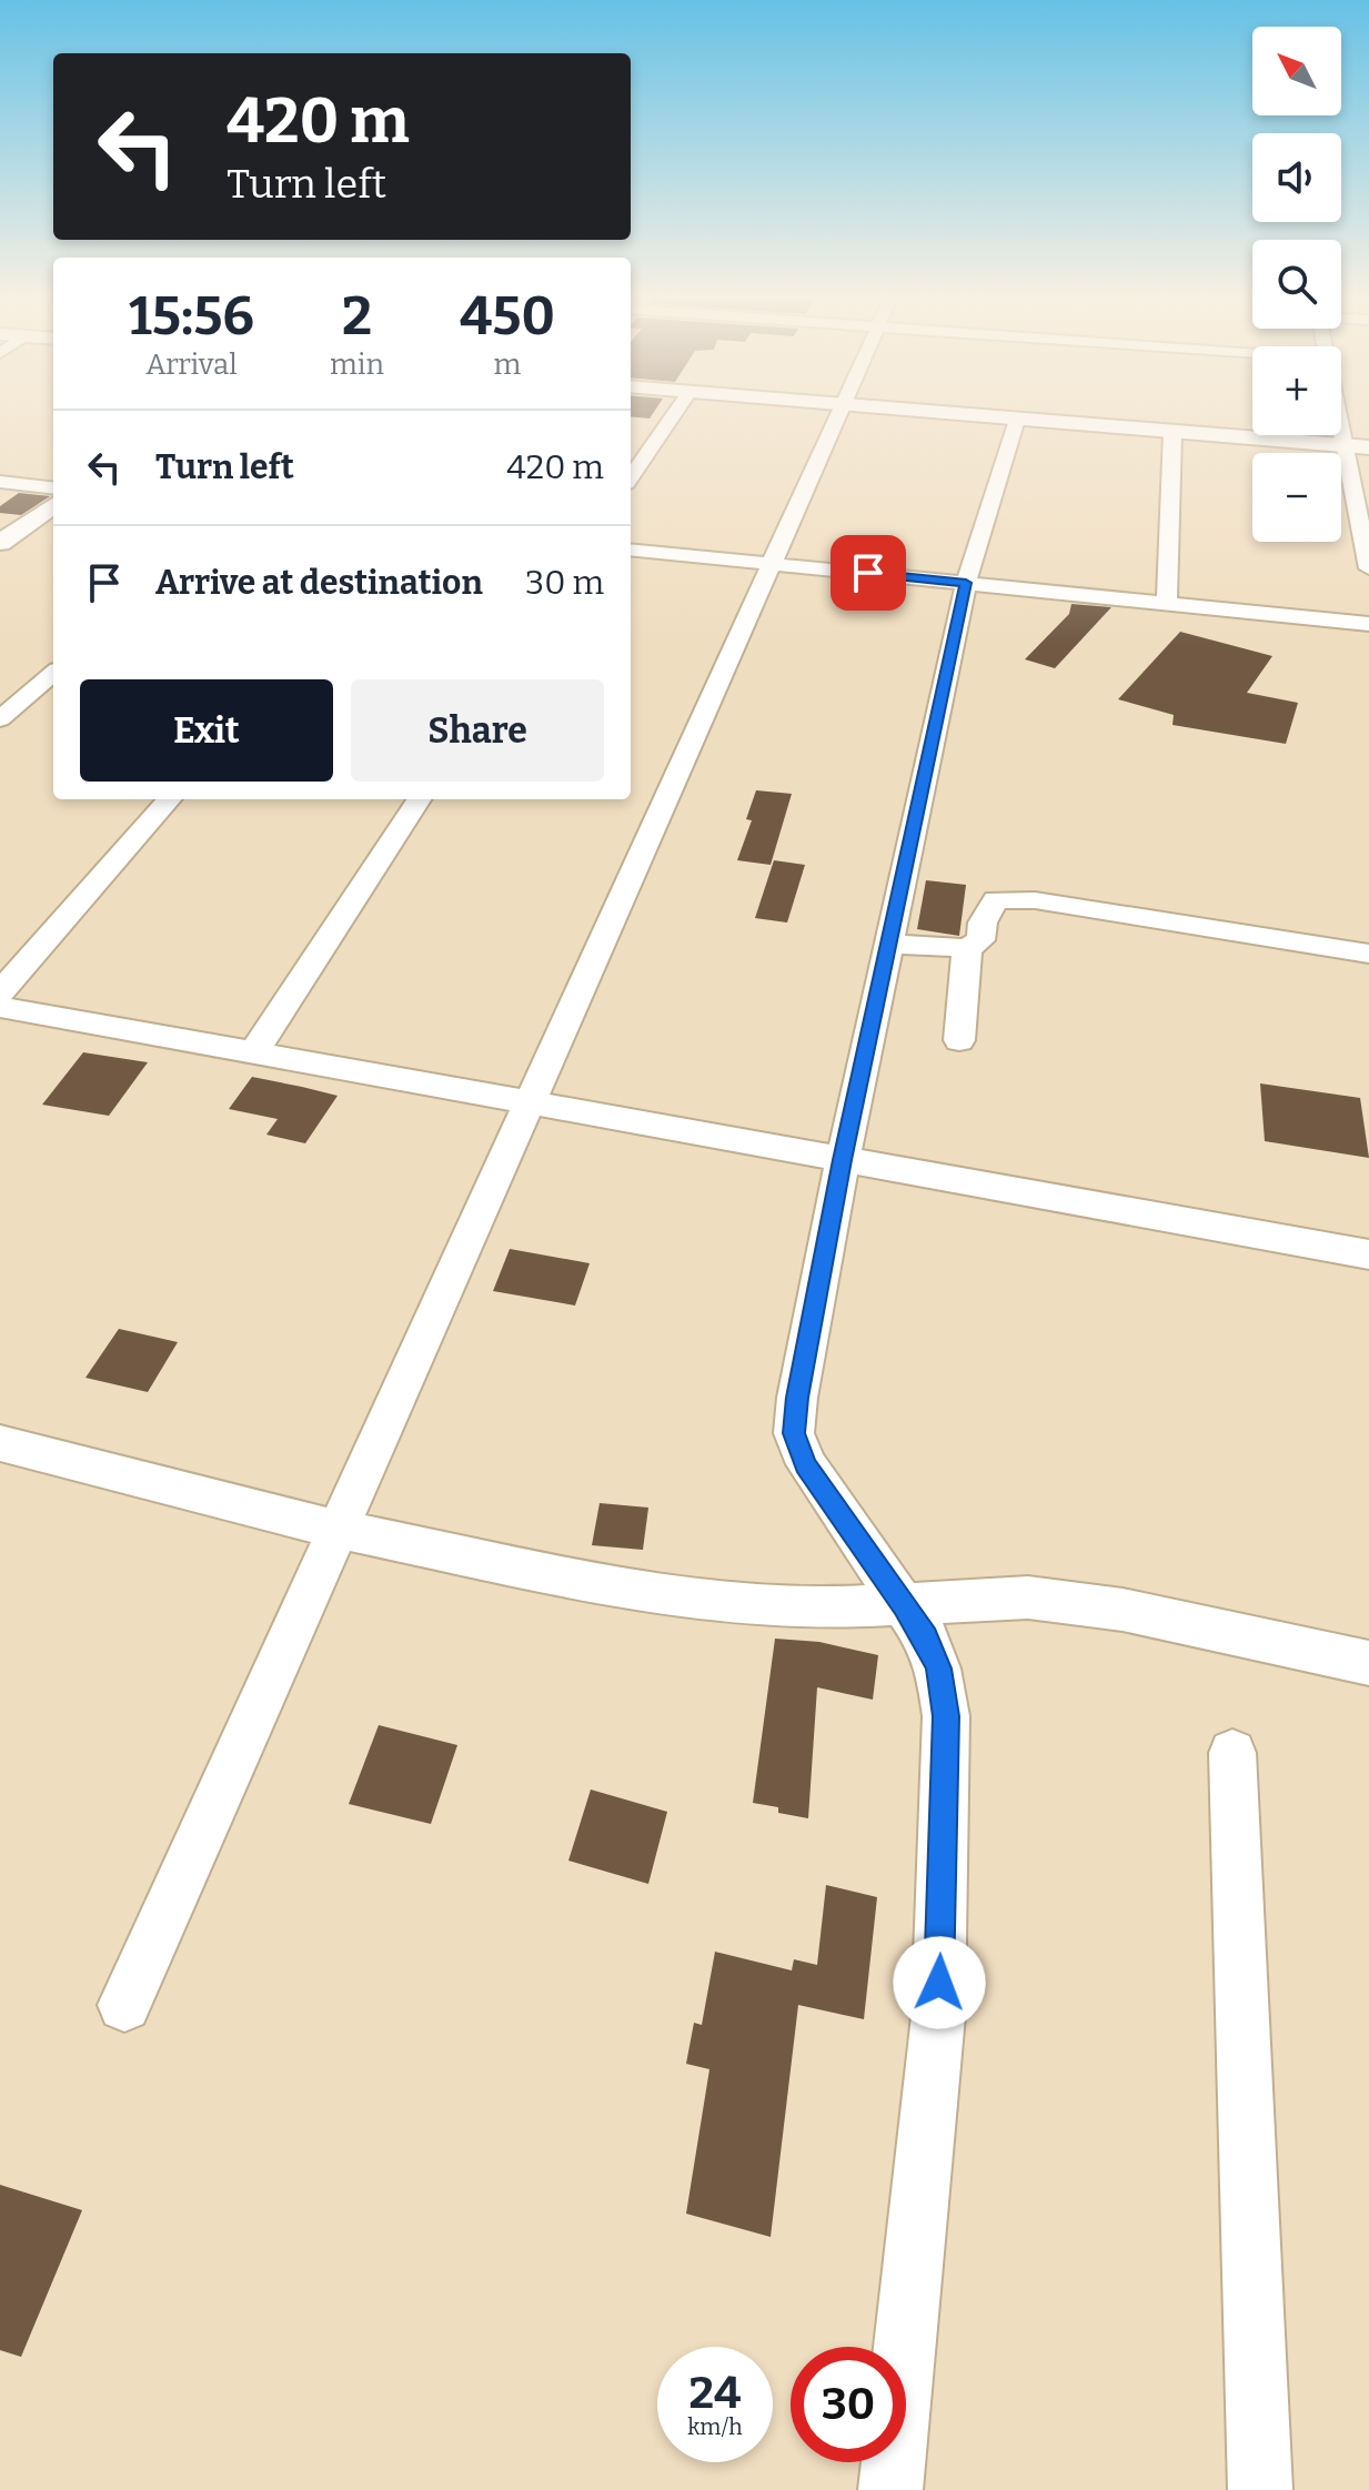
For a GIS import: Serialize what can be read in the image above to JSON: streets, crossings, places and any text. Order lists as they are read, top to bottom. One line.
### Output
{"north":"top left","page":{"map_buttons":["+","−"],"turn":["420 m","Turn left"],"eta":["15:56","Arrival","2","min","450","m"],"list":[{"name":"Turn left","value":"420 m"},{"name":"Arrive at destination","value":"30 m"}],"buttons":["Exit","Share"],"speed":"24 km/h","limit":"30"}}
